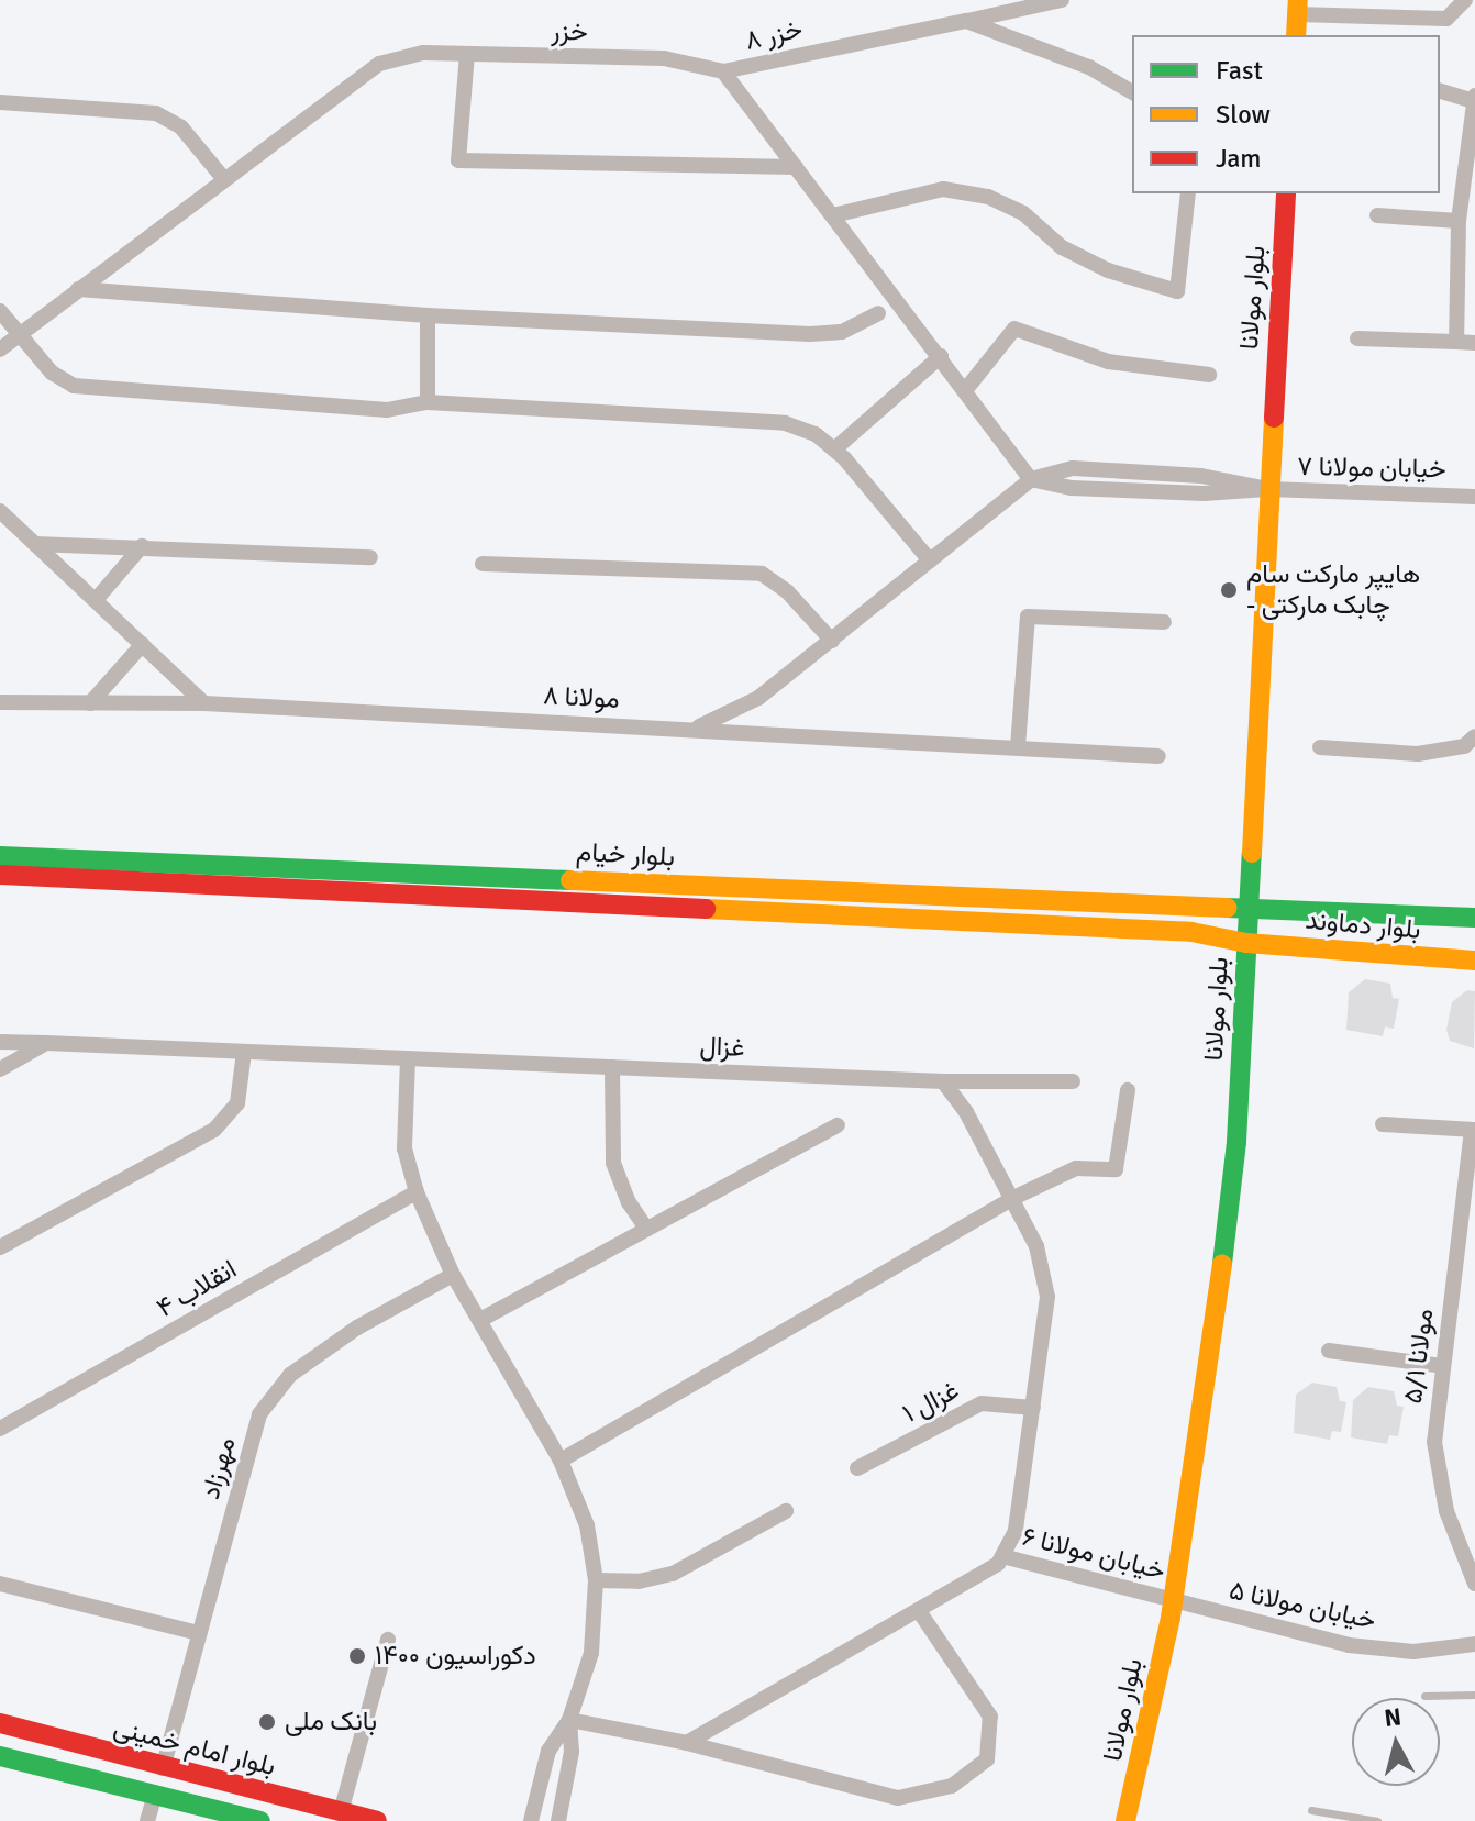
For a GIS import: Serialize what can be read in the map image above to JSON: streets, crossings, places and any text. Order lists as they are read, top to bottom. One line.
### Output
{"streets":{"street":["خزر","خزر ۸","بلوار مولانا","خیابان مولانا ۷","مولانا ۸","بلوار خیام","بلوار دماوند","غزال","انقلاب ۴","مولانا ۵/۱","غزال ۱","مهرزاد","خیابان مولانا ۶","خیابان مولانا ۵","بلوار امام خمینی"]},"crossings":[["خزر","خزر ۸"],["بلوار مولانا","خیابان مولانا ۷"],["بلوار مولانا","بلوار خیام"],["بلوار مولانا","بلوار دماوند"],["بلوار مولانا","خیابان مولانا ۶"],["بلوار مولانا","خیابان مولانا ۵"],["بلوار خیام","بلوار دماوند"],["مهرزاد","بلوار امام خمینی"],["خیابان مولانا ۶","خیابان مولانا ۵"]],"places":["هایپر مارکت سام - چابک مارکتی","دکوراسیون ۱۴۰۰","بانک ملی"],"legend":["Fast","Slow","Jam"],"north":"top"}
